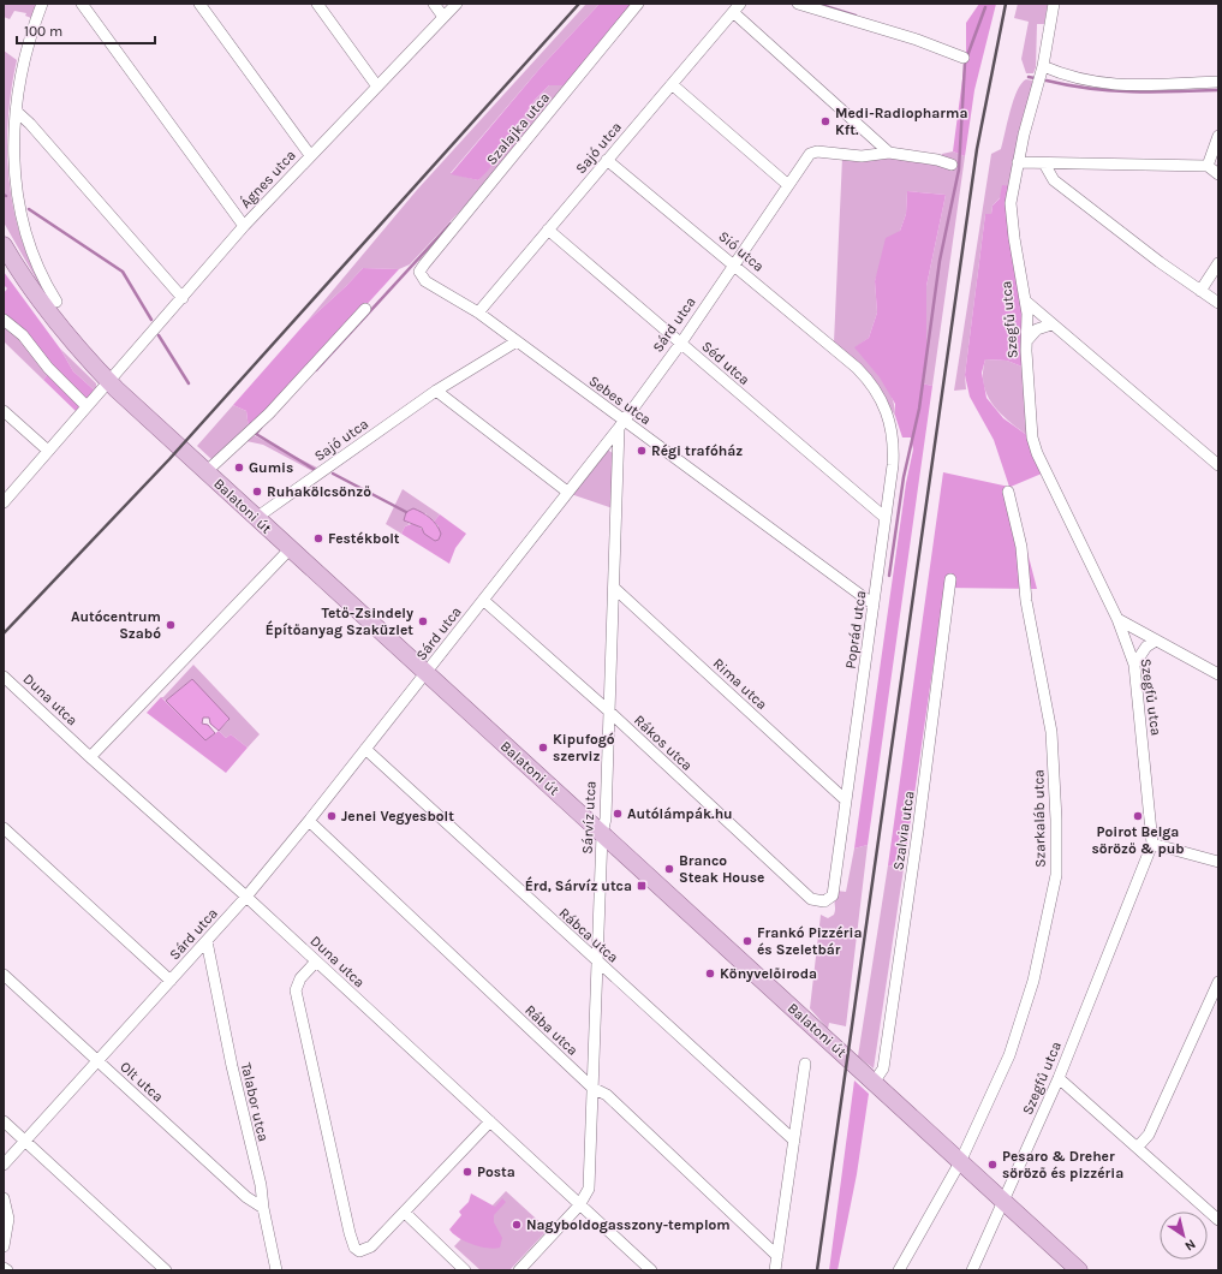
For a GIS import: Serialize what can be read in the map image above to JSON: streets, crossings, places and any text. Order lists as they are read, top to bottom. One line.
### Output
{"streets":{"main road":["Balatoni út"],"street":["Szalajka utca","Sajó utca","Ágnes utca","Sió utca","Szegfű utca","Sárd utca","Séd utca","Sebes utca","Poprád utca","Rima utca","Duna utca","Rákos utca","Sárvíz utca","Szarkaláb utca","Szalvia utca","Rábca utca","Rába utca","Olt utca","Talabor utca"]},"crossings":[["Szalajka utca","Sebes utca"],["Sajó utca","Sió utca"],["Sajó utca","Séd utca"],["Sajó utca","Sebes utca"],["Sajó utca","Balatoni út"],["Ágnes utca","Balatoni út"],["Sió utca","Sárd utca"],["Sió utca","Poprád utca"],["Szegfű utca","Balatoni út"],["Sárd utca","Séd utca"],["Sárd utca","Sebes utca"],["Sárd utca","Balatoni út"],["Sárd utca","Duna utca"],["Sárd utca","Rákos utca"],["Sárd utca","Sárvíz utca"],["Sárd utca","Rábca utca"],["Sárd utca","Rába utca"],["Sárd utca","Olt utca"],["Sárd utca","Talabor utca"],["Séd utca","Poprád utca"],["Sebes utca","Poprád utca"],["Sebes utca","Sárvíz utca"],["Balatoni út","Sárvíz utca"],["Balatoni út","Szarkaláb utca"],["Balatoni út","Szalvia utca"],["Poprád utca","Rima utca"],["Poprád utca","Rákos utca"],["Rima utca","Sárvíz utca"],["Duna utca","Sárvíz utca"],["Rákos utca","Sárvíz utca"],["Sárvíz utca","Rábca utca"],["Sárvíz utca","Rába utca"],["Olt utca","Talabor utca"]],"places":{"other":["Medi-Radiopharma Kft.","Régi trafóház","Gumis","Ruhakölcsönző","Festékbolt","Tető-Zsindely Építőanyag Szaküzlet","Autócentrum Szabó","Kipufogó szerviz","Autólámpák.hu","Jenei Vegyesbolt","Poirot Belga söröző & pub","Branco Steak House","Frankó Pizzéria és Szeletbár","Könyvelőiroda","Pesaro & Dreher söröző és pizzéria","Posta","Nagyboldogasszony-templom"],"transit":["Érd, Sárvíz utca"]},"scale_bar":"100 m","north":"bottom right"}
